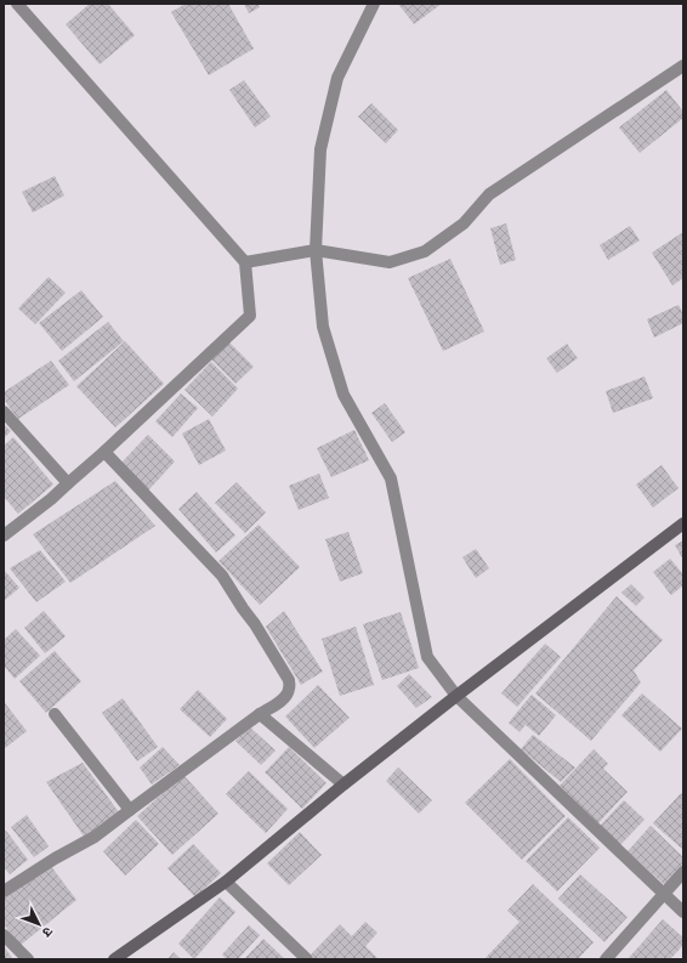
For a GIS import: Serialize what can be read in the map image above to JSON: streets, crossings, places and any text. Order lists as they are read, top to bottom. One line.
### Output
{"north":"bottom right"}
